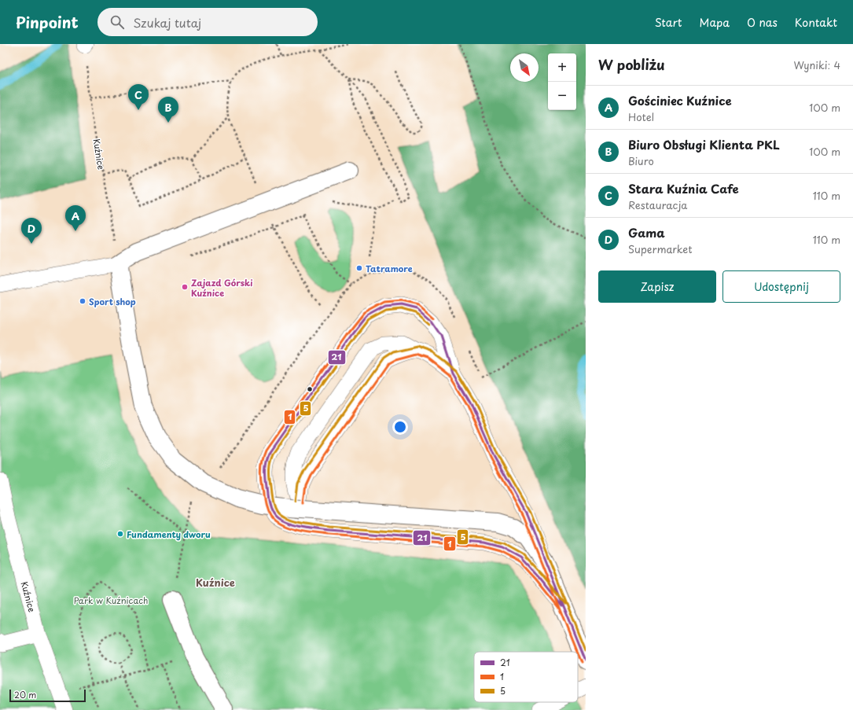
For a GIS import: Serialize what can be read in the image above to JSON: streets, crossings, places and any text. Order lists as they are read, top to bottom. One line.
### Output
{"streets":{"lane":["Kuźnice"]},"districts":["Kuźnice"],"parks":["Park w Kuźnicach"],"places":["Tatramore","Zajazd Górski Kuźnice","Sport shop","Fundamenty dworu"],"lines":["transit line 1","transit line 21","transit line 5"],"legend":["21","1","5"],"scale_bar":"20 m","north":"bottom right","page":{"header":"Pinpoint","search":"Szukaj tutaj","nav":["Start","Mapa","O nas","Kontakt"],"heading":["W pobliżu","Wyniki: 4"],"map_buttons":["+","−"],"pins":["C","B","A","D"],"list":[{"mark":"A","name":"Gościniec Kuźnice","note":"Hotel","value":"100 m"},{"mark":"B","name":"Biuro Obsługi Klienta PKL","note":"Biuro","value":"100 m"},{"mark":"C","name":"Stara Kuźnia Cafe","note":"Restauracja","value":"110 m"},{"mark":"D","name":"Gama","note":"Supermarket","value":"110 m"}],"buttons":["Zapisz","Udostępnij"],"scale":"20 m"}}
